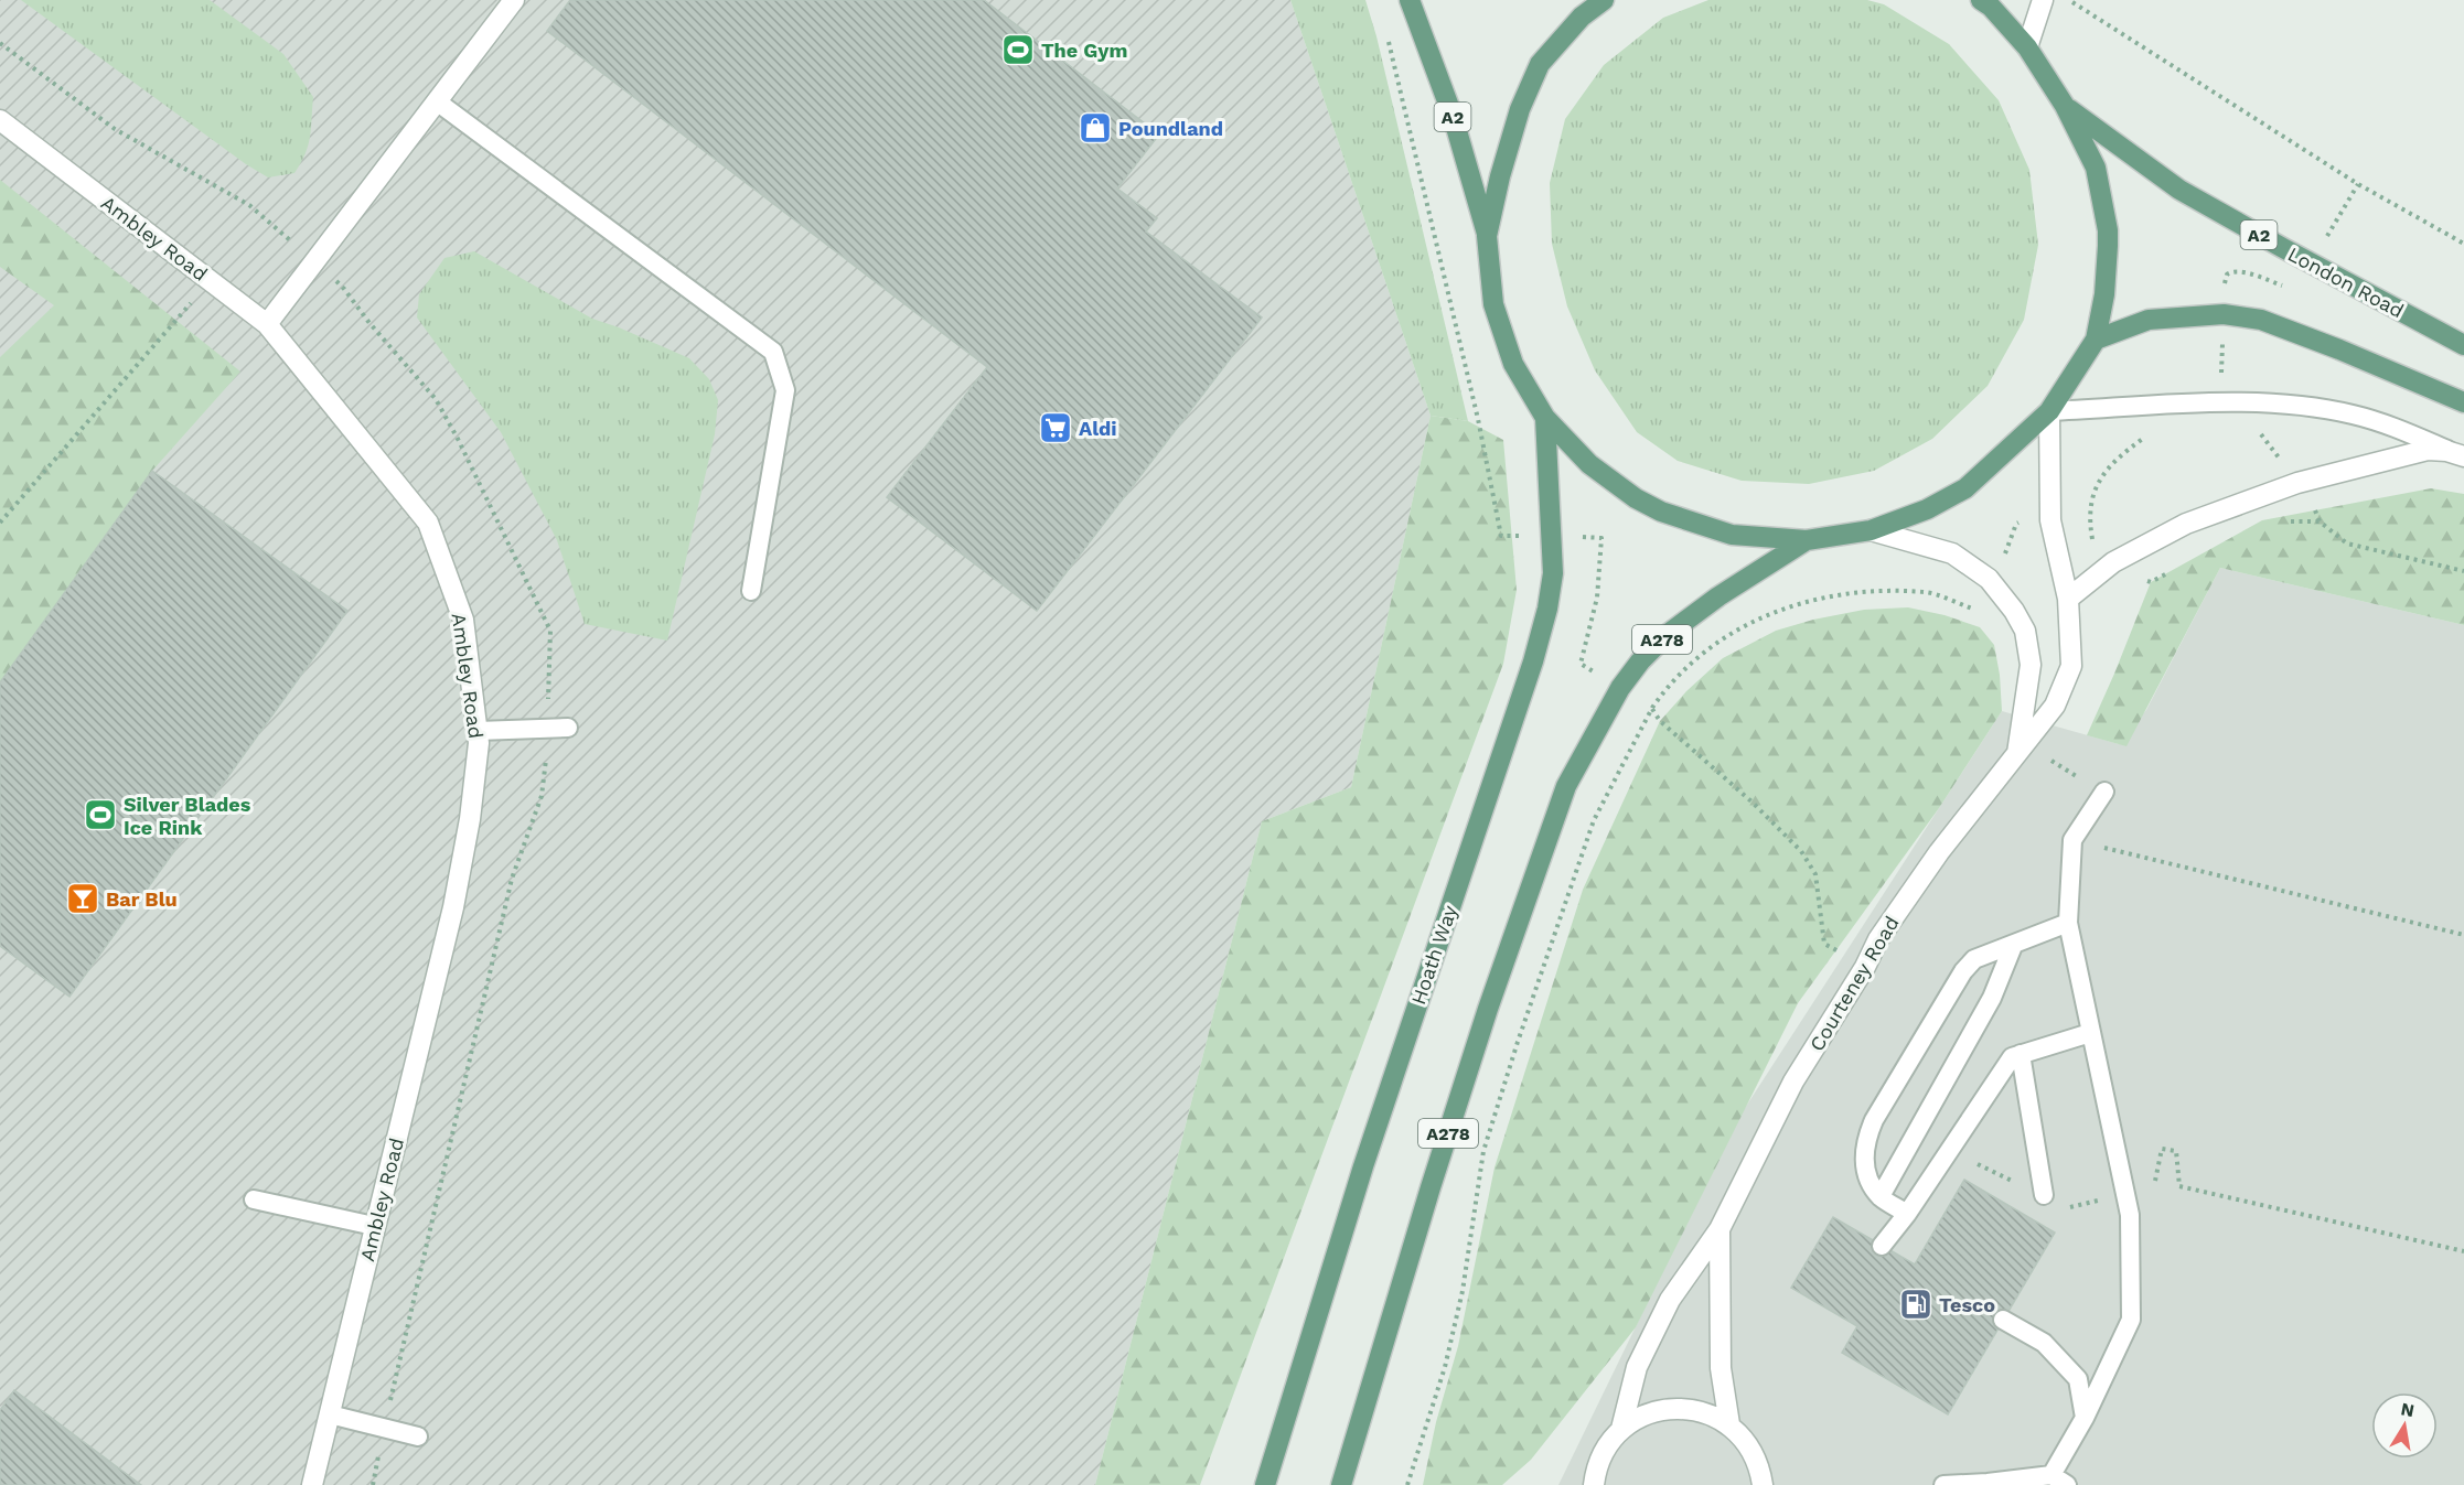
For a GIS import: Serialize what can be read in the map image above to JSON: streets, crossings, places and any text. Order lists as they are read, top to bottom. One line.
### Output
{"streets":{"main road":["A2","London Road","A278","Hoath Way"],"street":["Ambley Road","Courteney Road"]},"places":{"sports":["The Gym","Silver Blades Ice Rink"],"shop":["Poundland"],"supermarket":["Aldi"],"bar":["Bar Blu"],"fuel station":["Tesco"]},"north":"top"}
